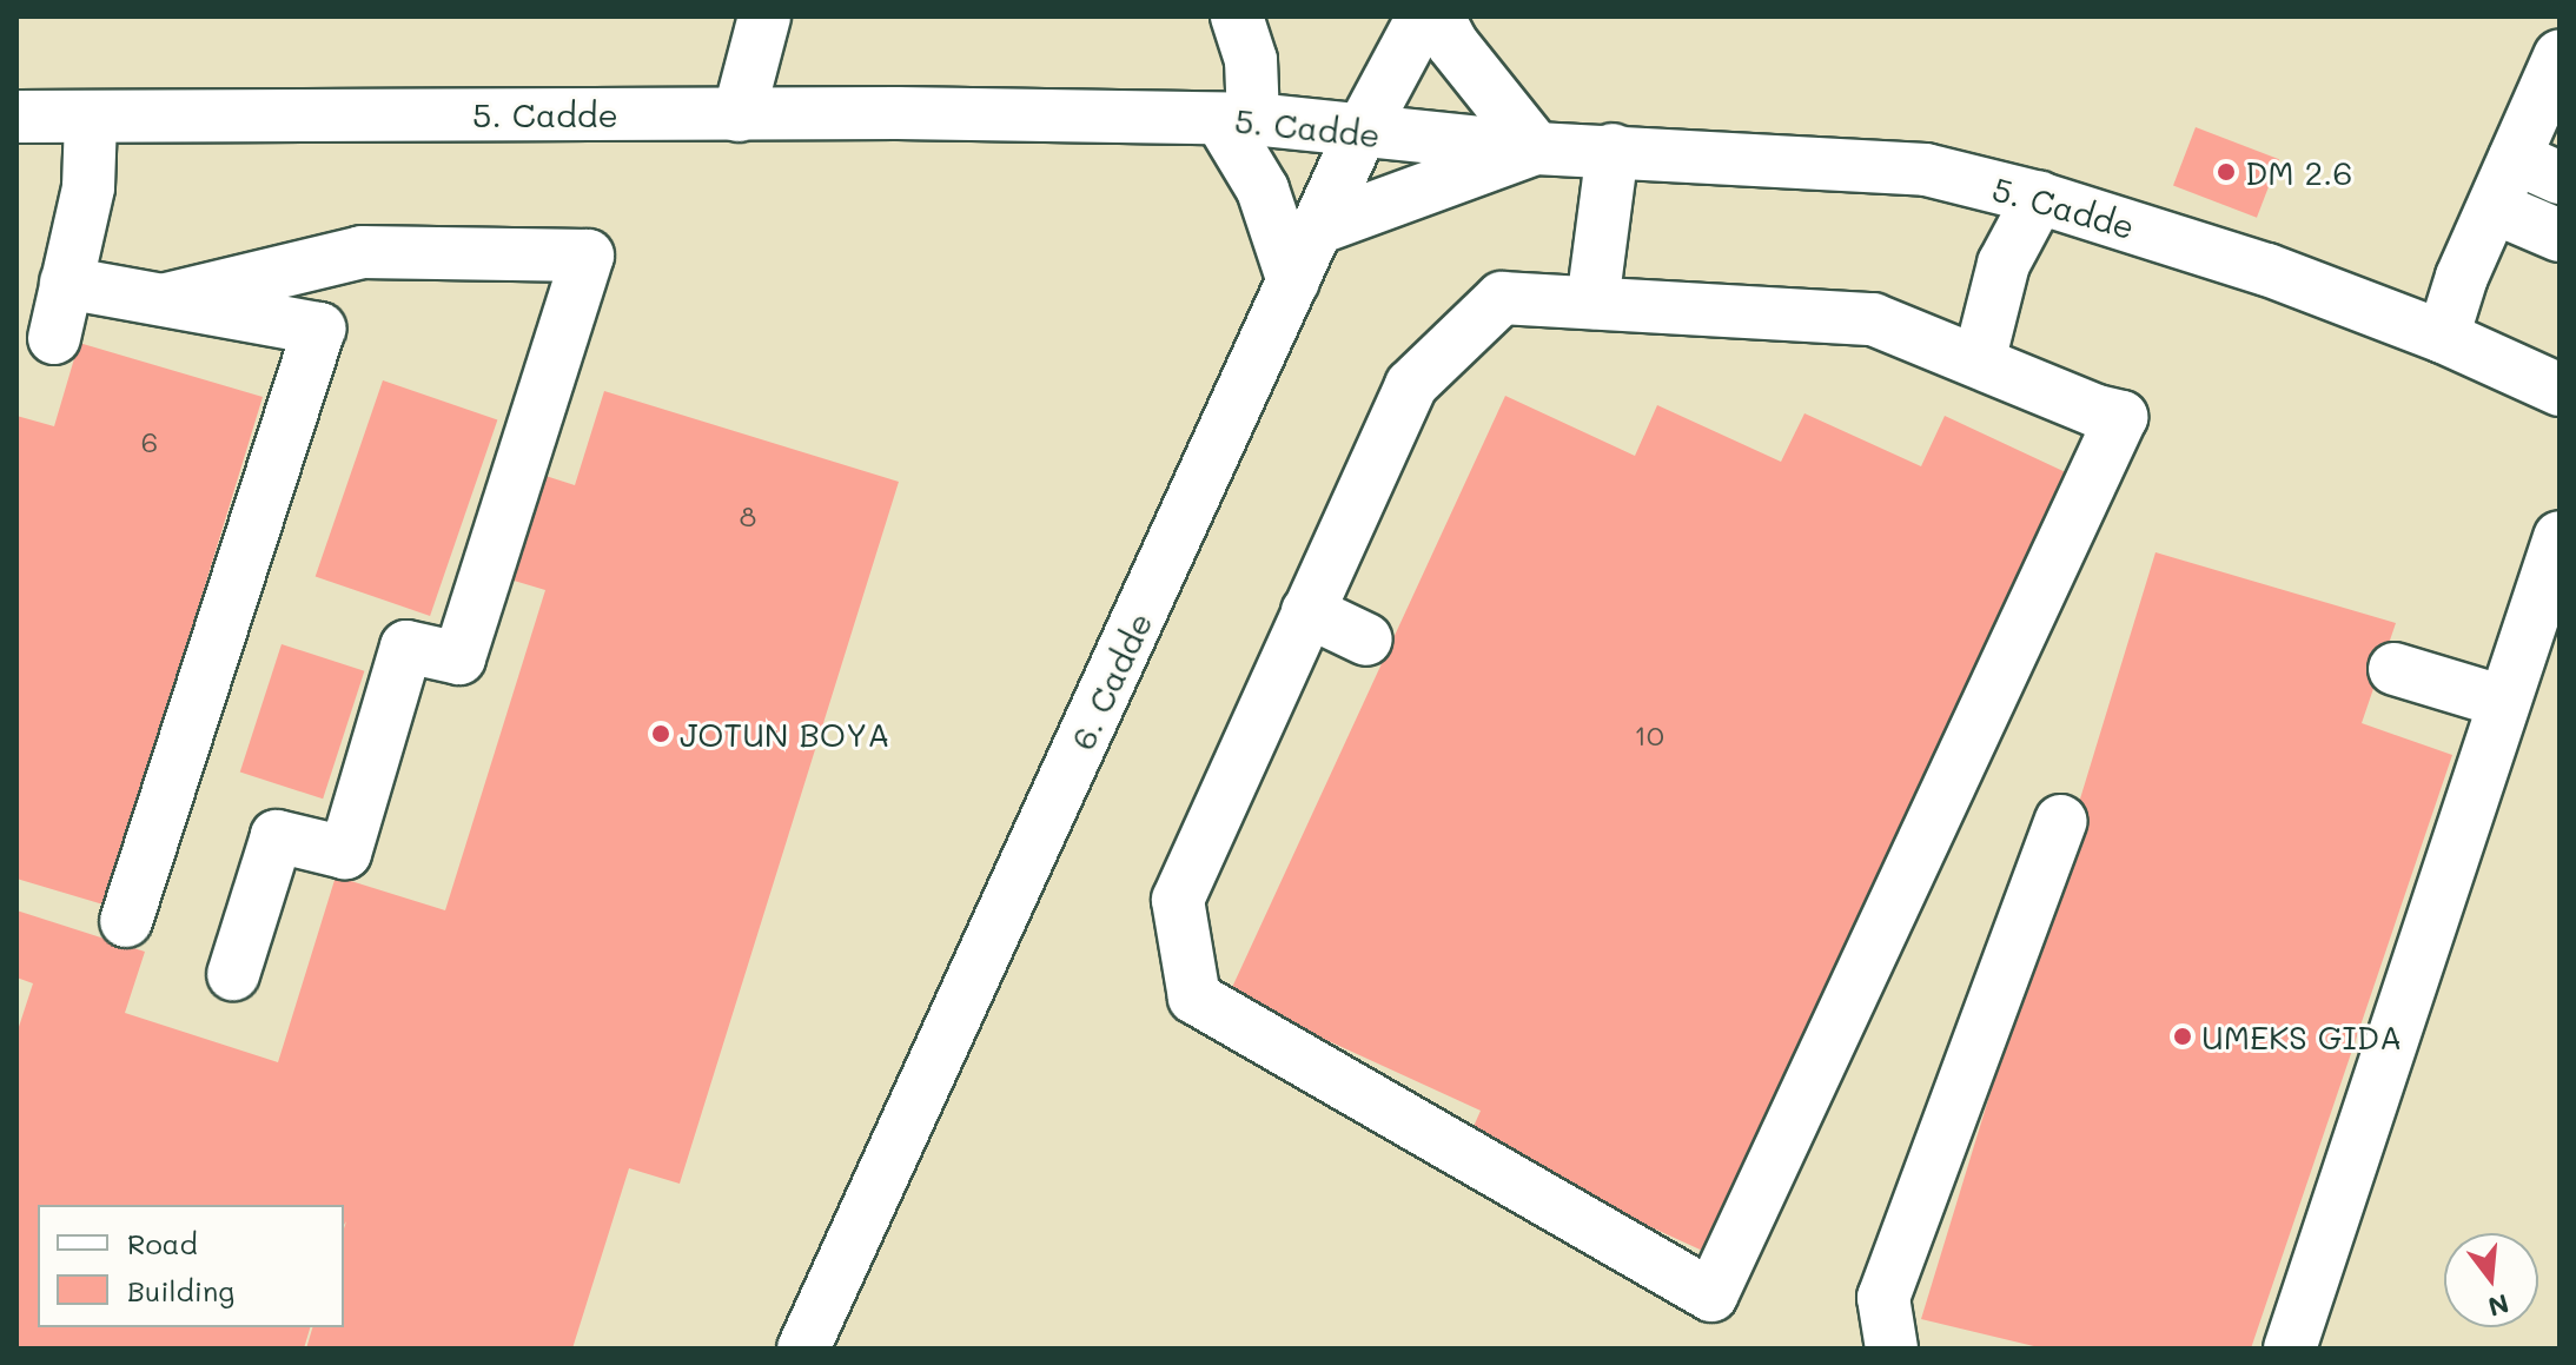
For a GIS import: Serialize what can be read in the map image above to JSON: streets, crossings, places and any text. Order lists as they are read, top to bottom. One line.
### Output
{"streets":{"street":["5. Cadde","6. Cadde"]},"crossings":[["5. Cadde","6. Cadde"]],"places":["DM 2.6","JOTUN BOYA","UMEKS GIDA"],"house_numbers":["6","8","10"],"legend":["Road","Building"],"north":"bottom"}
